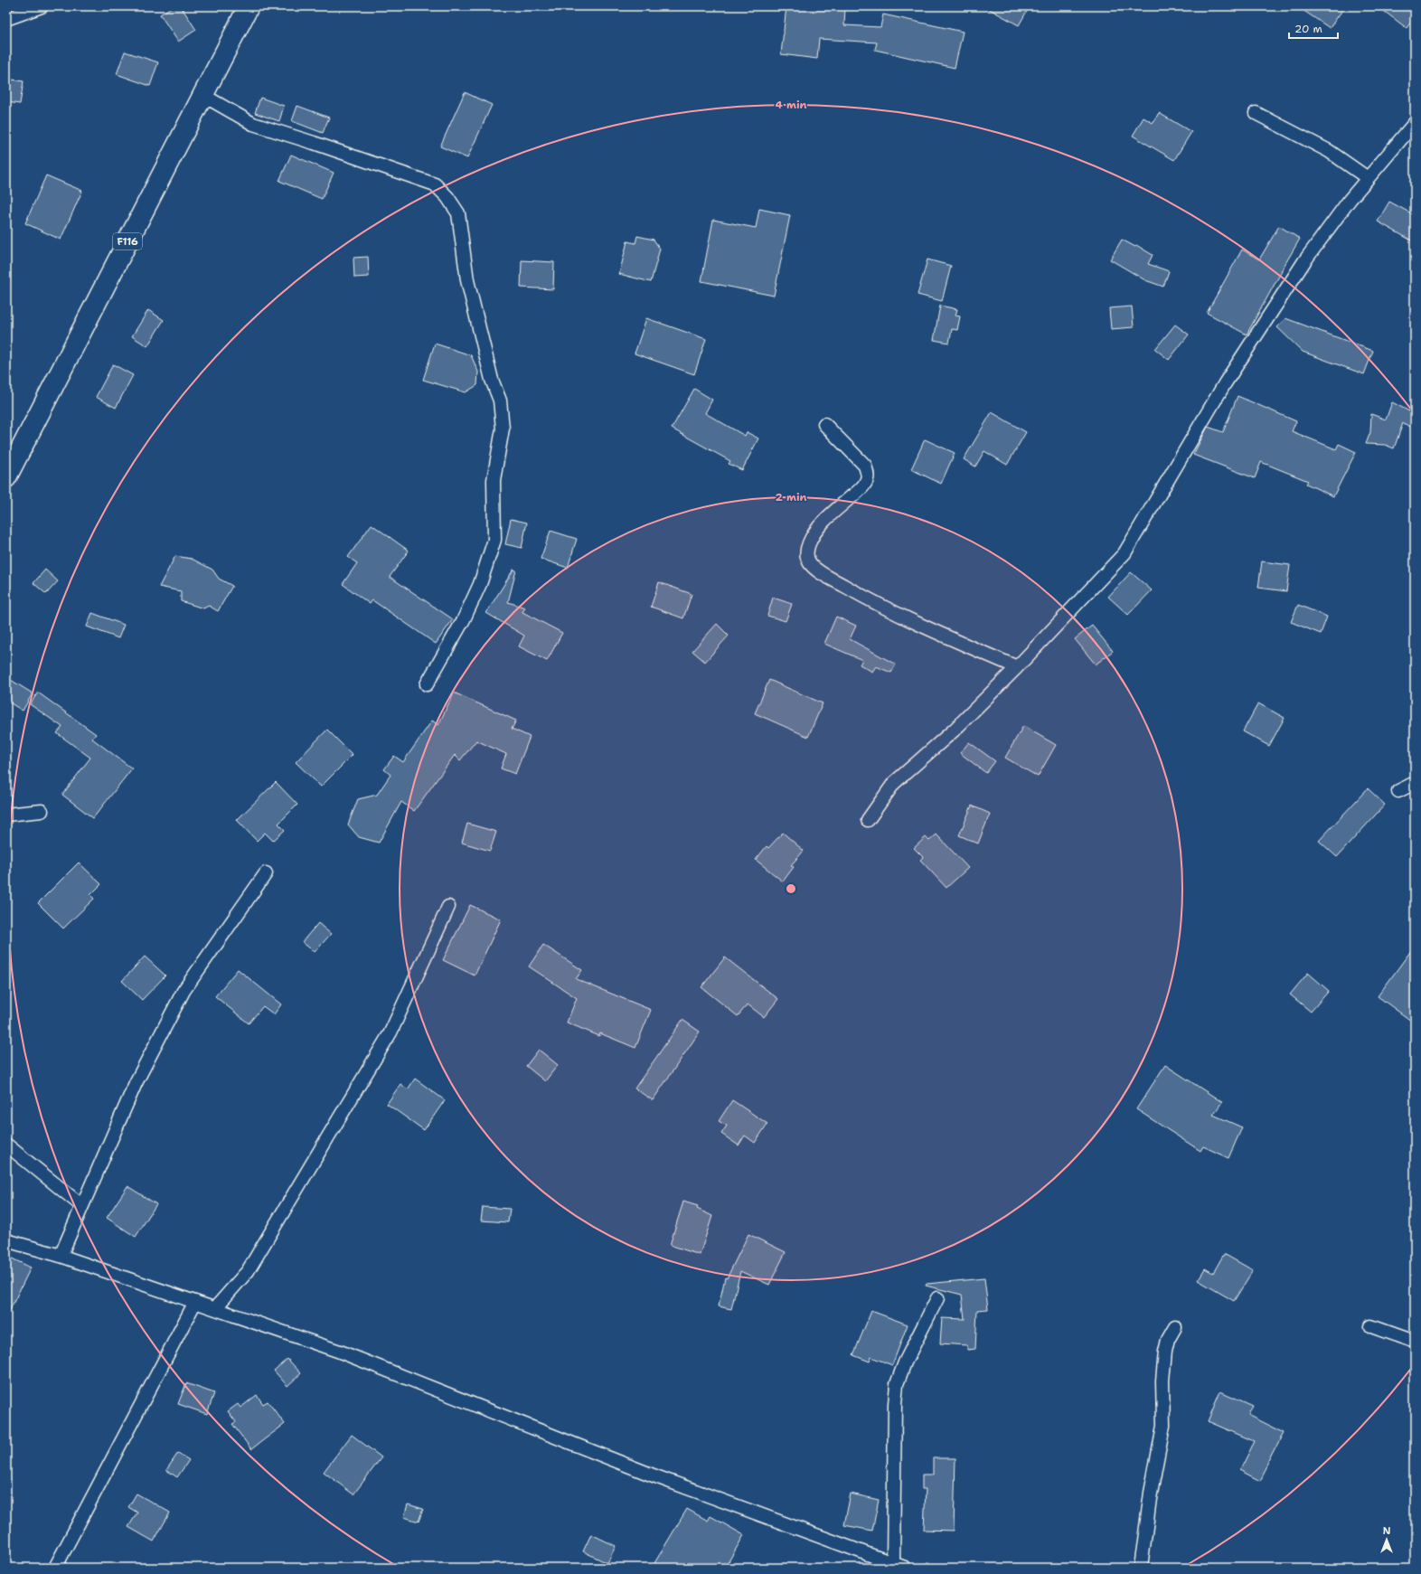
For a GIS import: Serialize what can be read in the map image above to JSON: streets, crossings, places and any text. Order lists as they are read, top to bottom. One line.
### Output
{"streets":{"main road":["F116"]},"scale_bar":"20 m","north":"top","rings":["4 min","2 min"]}
